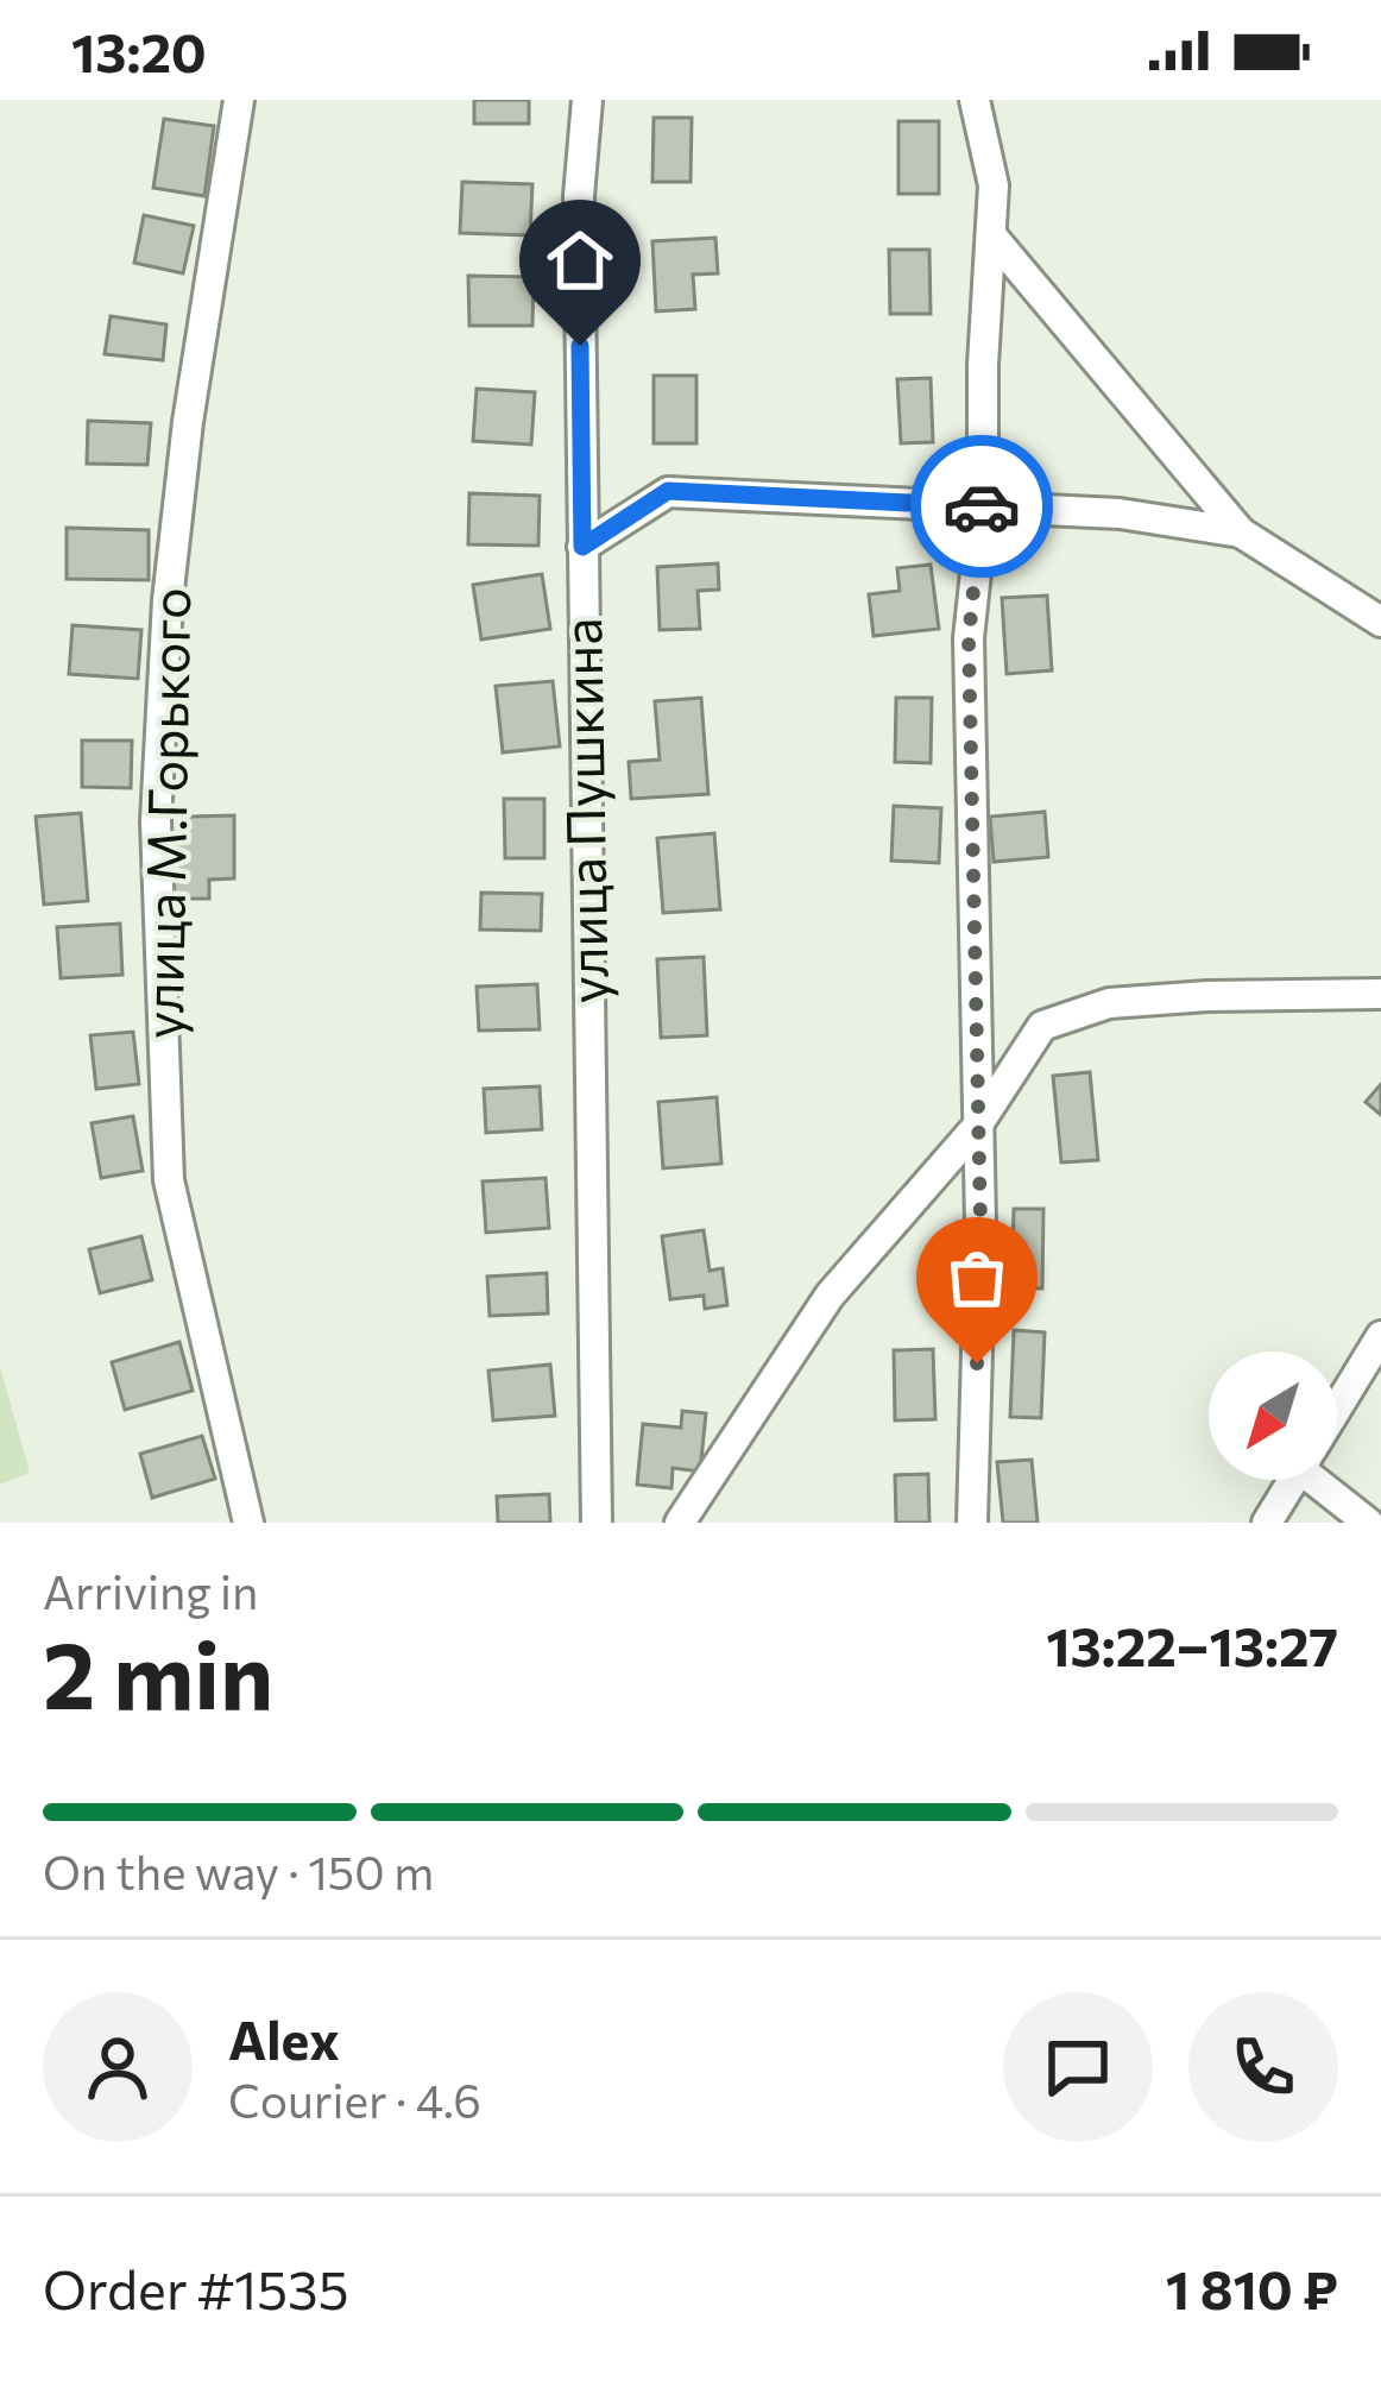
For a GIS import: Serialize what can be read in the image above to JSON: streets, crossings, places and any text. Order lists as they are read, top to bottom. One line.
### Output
{"streets":{"street":["улица Пушкина","улица М.Горького"]},"north":"bottom left","page":{"status":"13:20","heading":["2 min","Arriving in","13:22–13:27"],"panel":["Alex","Courier · 4.6","Order #1535","1 810 ₽"],"bar":"On the way · 150 m"}}
